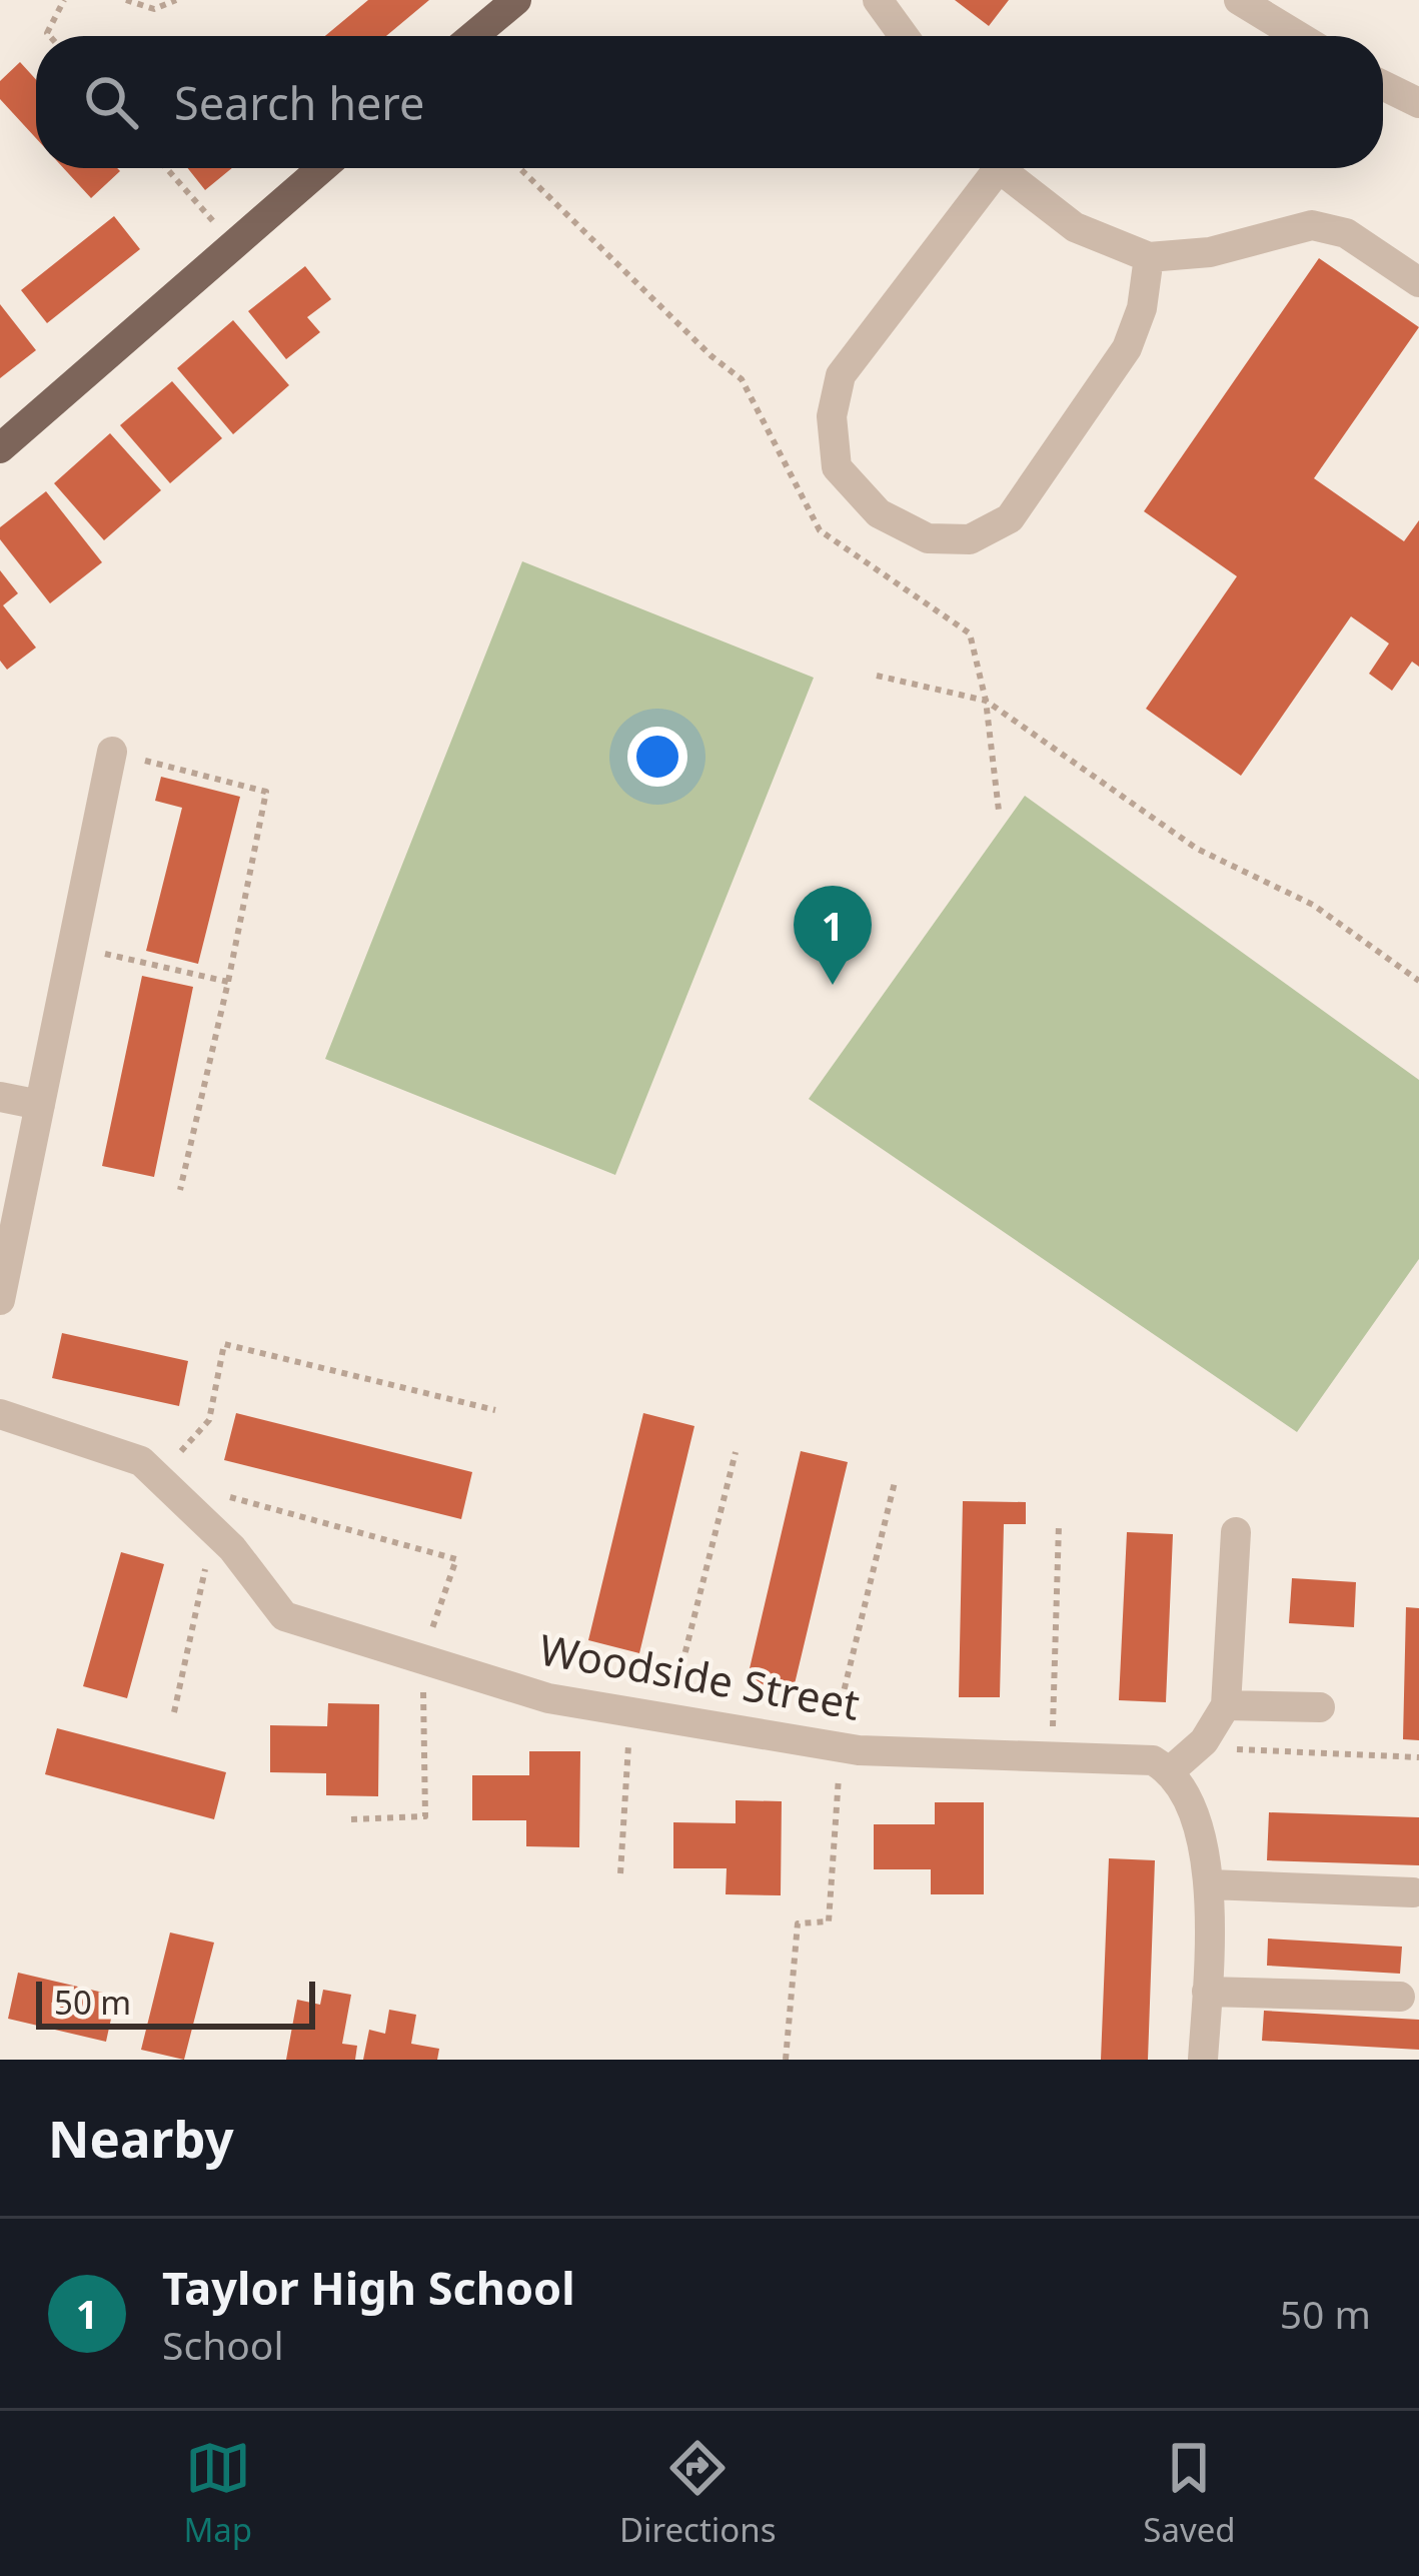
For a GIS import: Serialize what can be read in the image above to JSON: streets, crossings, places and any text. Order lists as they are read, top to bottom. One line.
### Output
{"streets":{"street":["Woodside Street"]},"scale_bar":"50 m","page":{"search":"Search here","pins":"1","scale":"50 m","heading":"Nearby","list":[{"mark":"1","name":"Taylor High School","note":"School","value":"50 m"}],"nav":["Map","Directions","Saved"]}}
